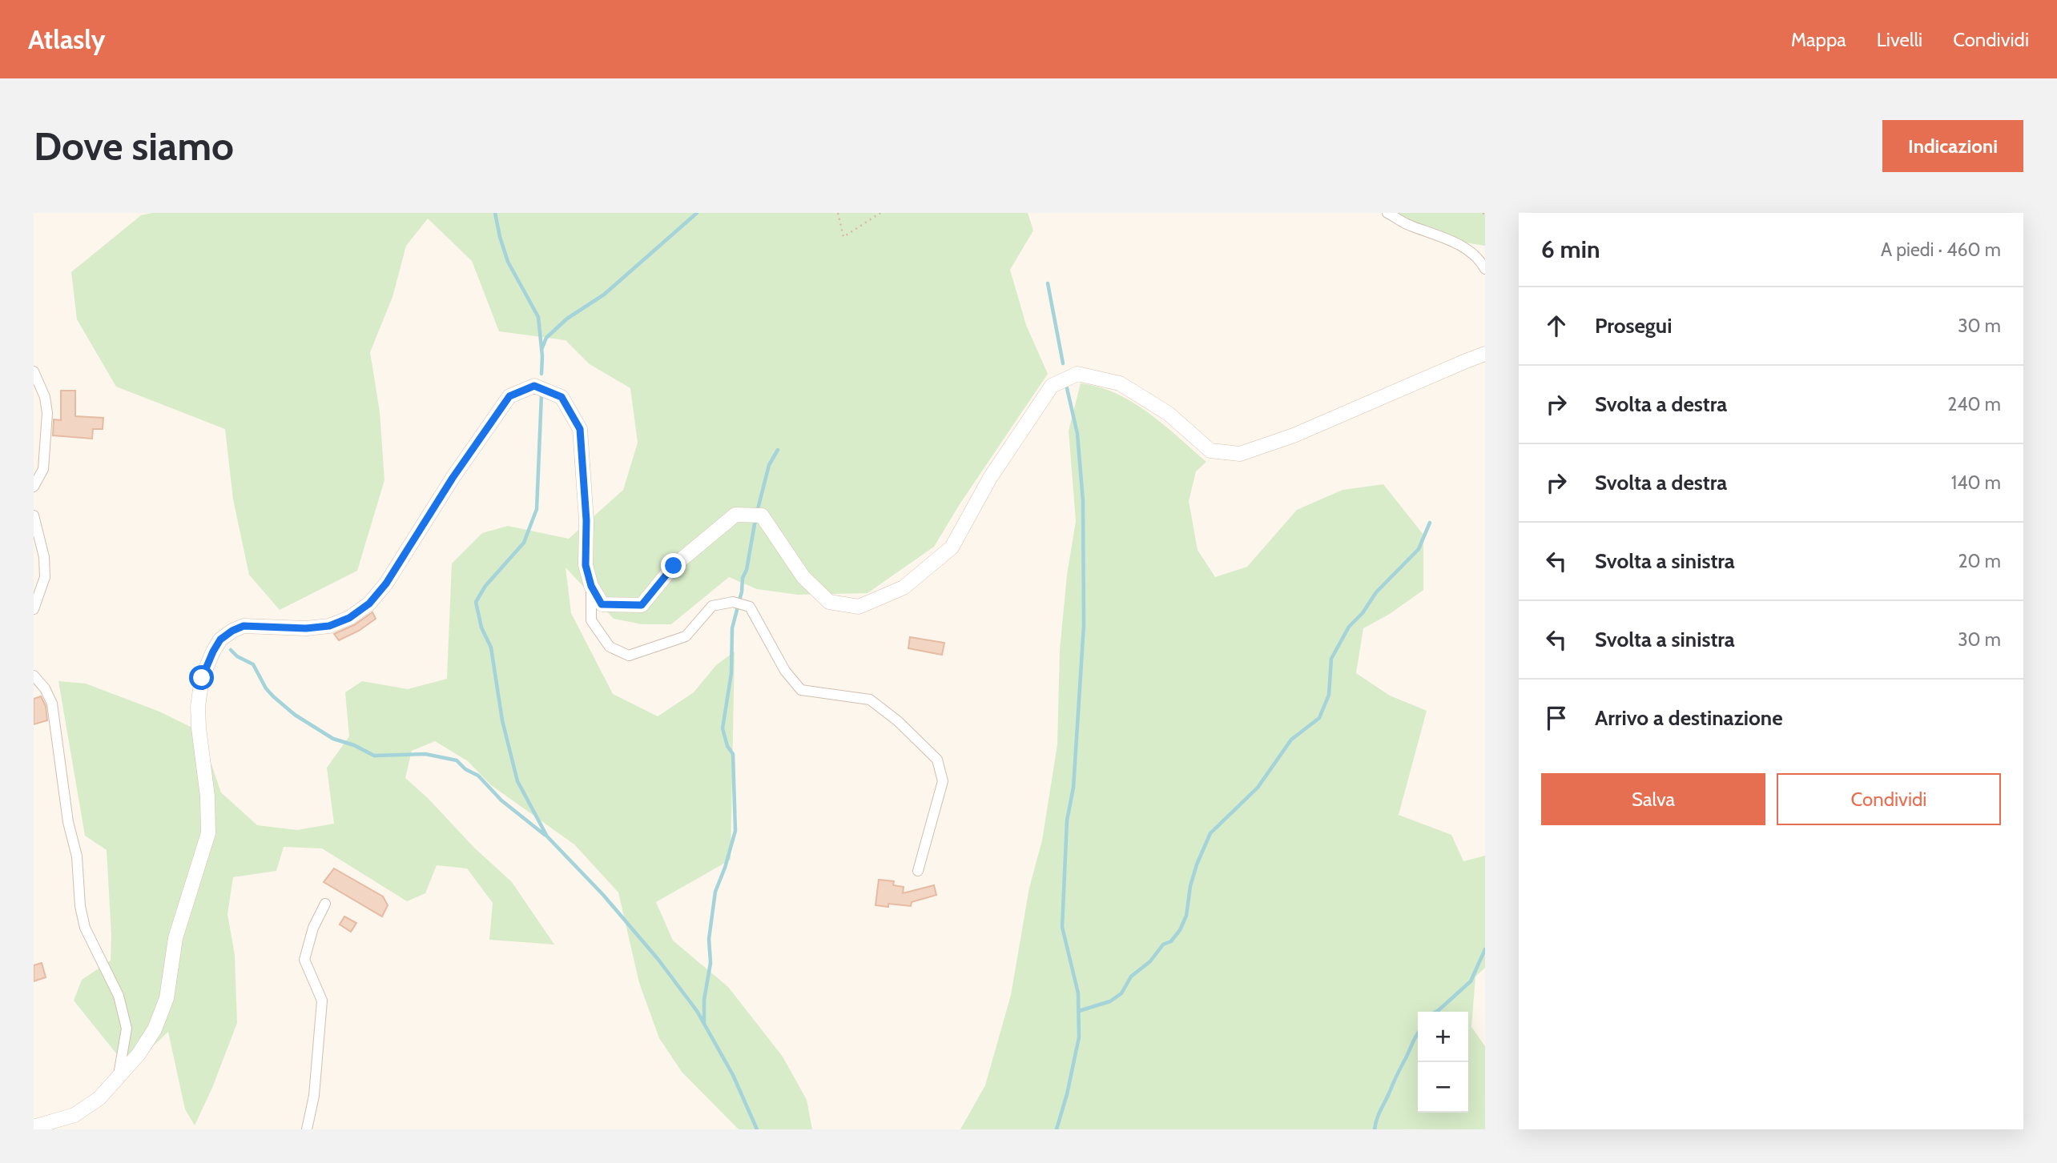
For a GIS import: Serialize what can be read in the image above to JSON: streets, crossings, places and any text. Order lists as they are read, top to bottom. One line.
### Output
{"page":{"header":"Atlasly","nav":["Mappa","Livelli","Condividi"],"buttons":["Indicazioni",["Salva","Condividi"]],"title":"Dove siamo","heading":["6 min","A piedi · 460 m"],"list":[["Prosegui","30 m"],["Svolta a destra","240 m"],["Svolta a destra","140 m"],["Svolta a sinistra","20 m"],["Svolta a sinistra","30 m"],"Arrivo a destinazione"],"map_buttons":["+","−"]}}
